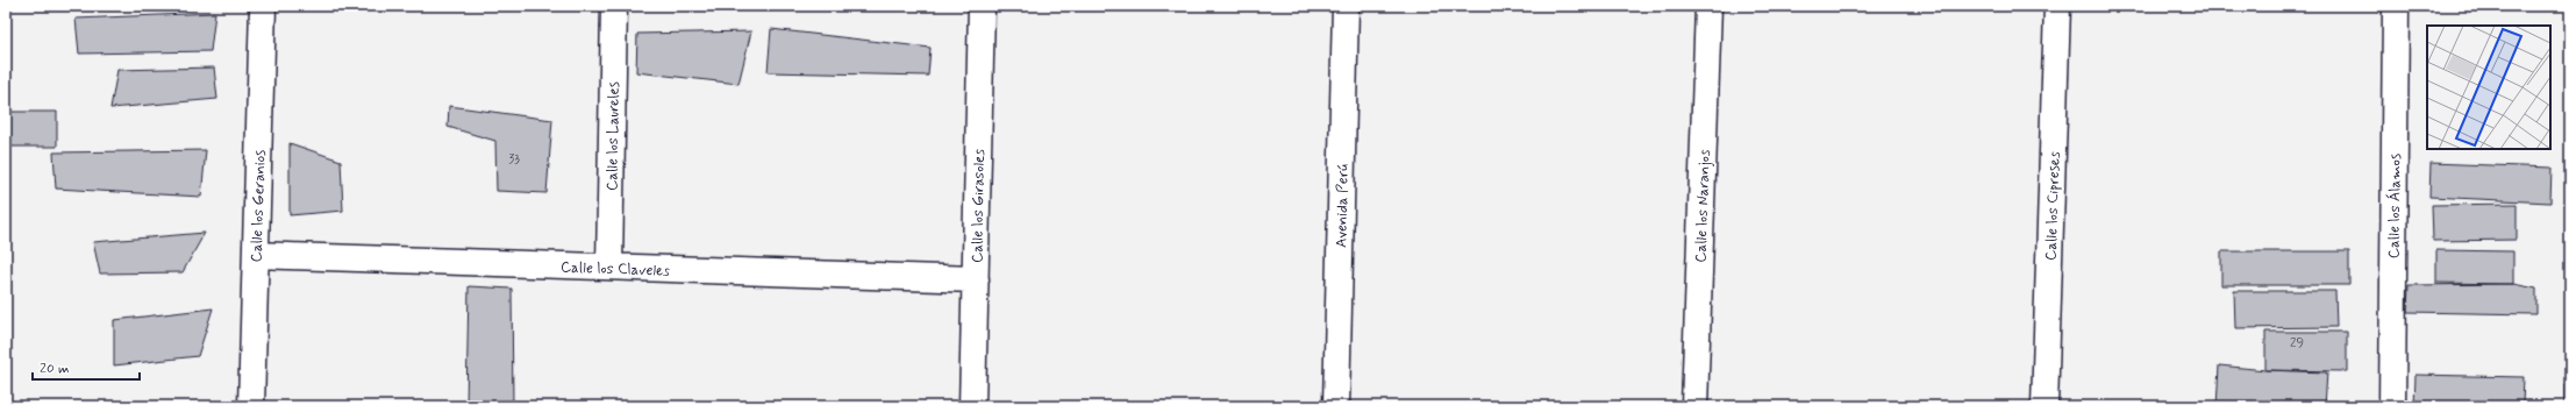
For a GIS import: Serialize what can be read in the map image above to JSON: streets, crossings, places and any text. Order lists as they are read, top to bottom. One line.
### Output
{"streets":{"street":["Calle los Laureles","Calle los Geranios","Calle los Girasoles","Avenida Perú","Calle los Naranjos","Calle los Cipreses","Calle los Álamos","Calle los Claveles"]},"crossings":[["Calle los Laureles","Calle los Claveles"],["Calle los Geranios","Calle los Claveles"],["Calle los Girasoles","Calle los Claveles"]],"house_numbers":["33","29"],"scale_bar":"20 m"}
